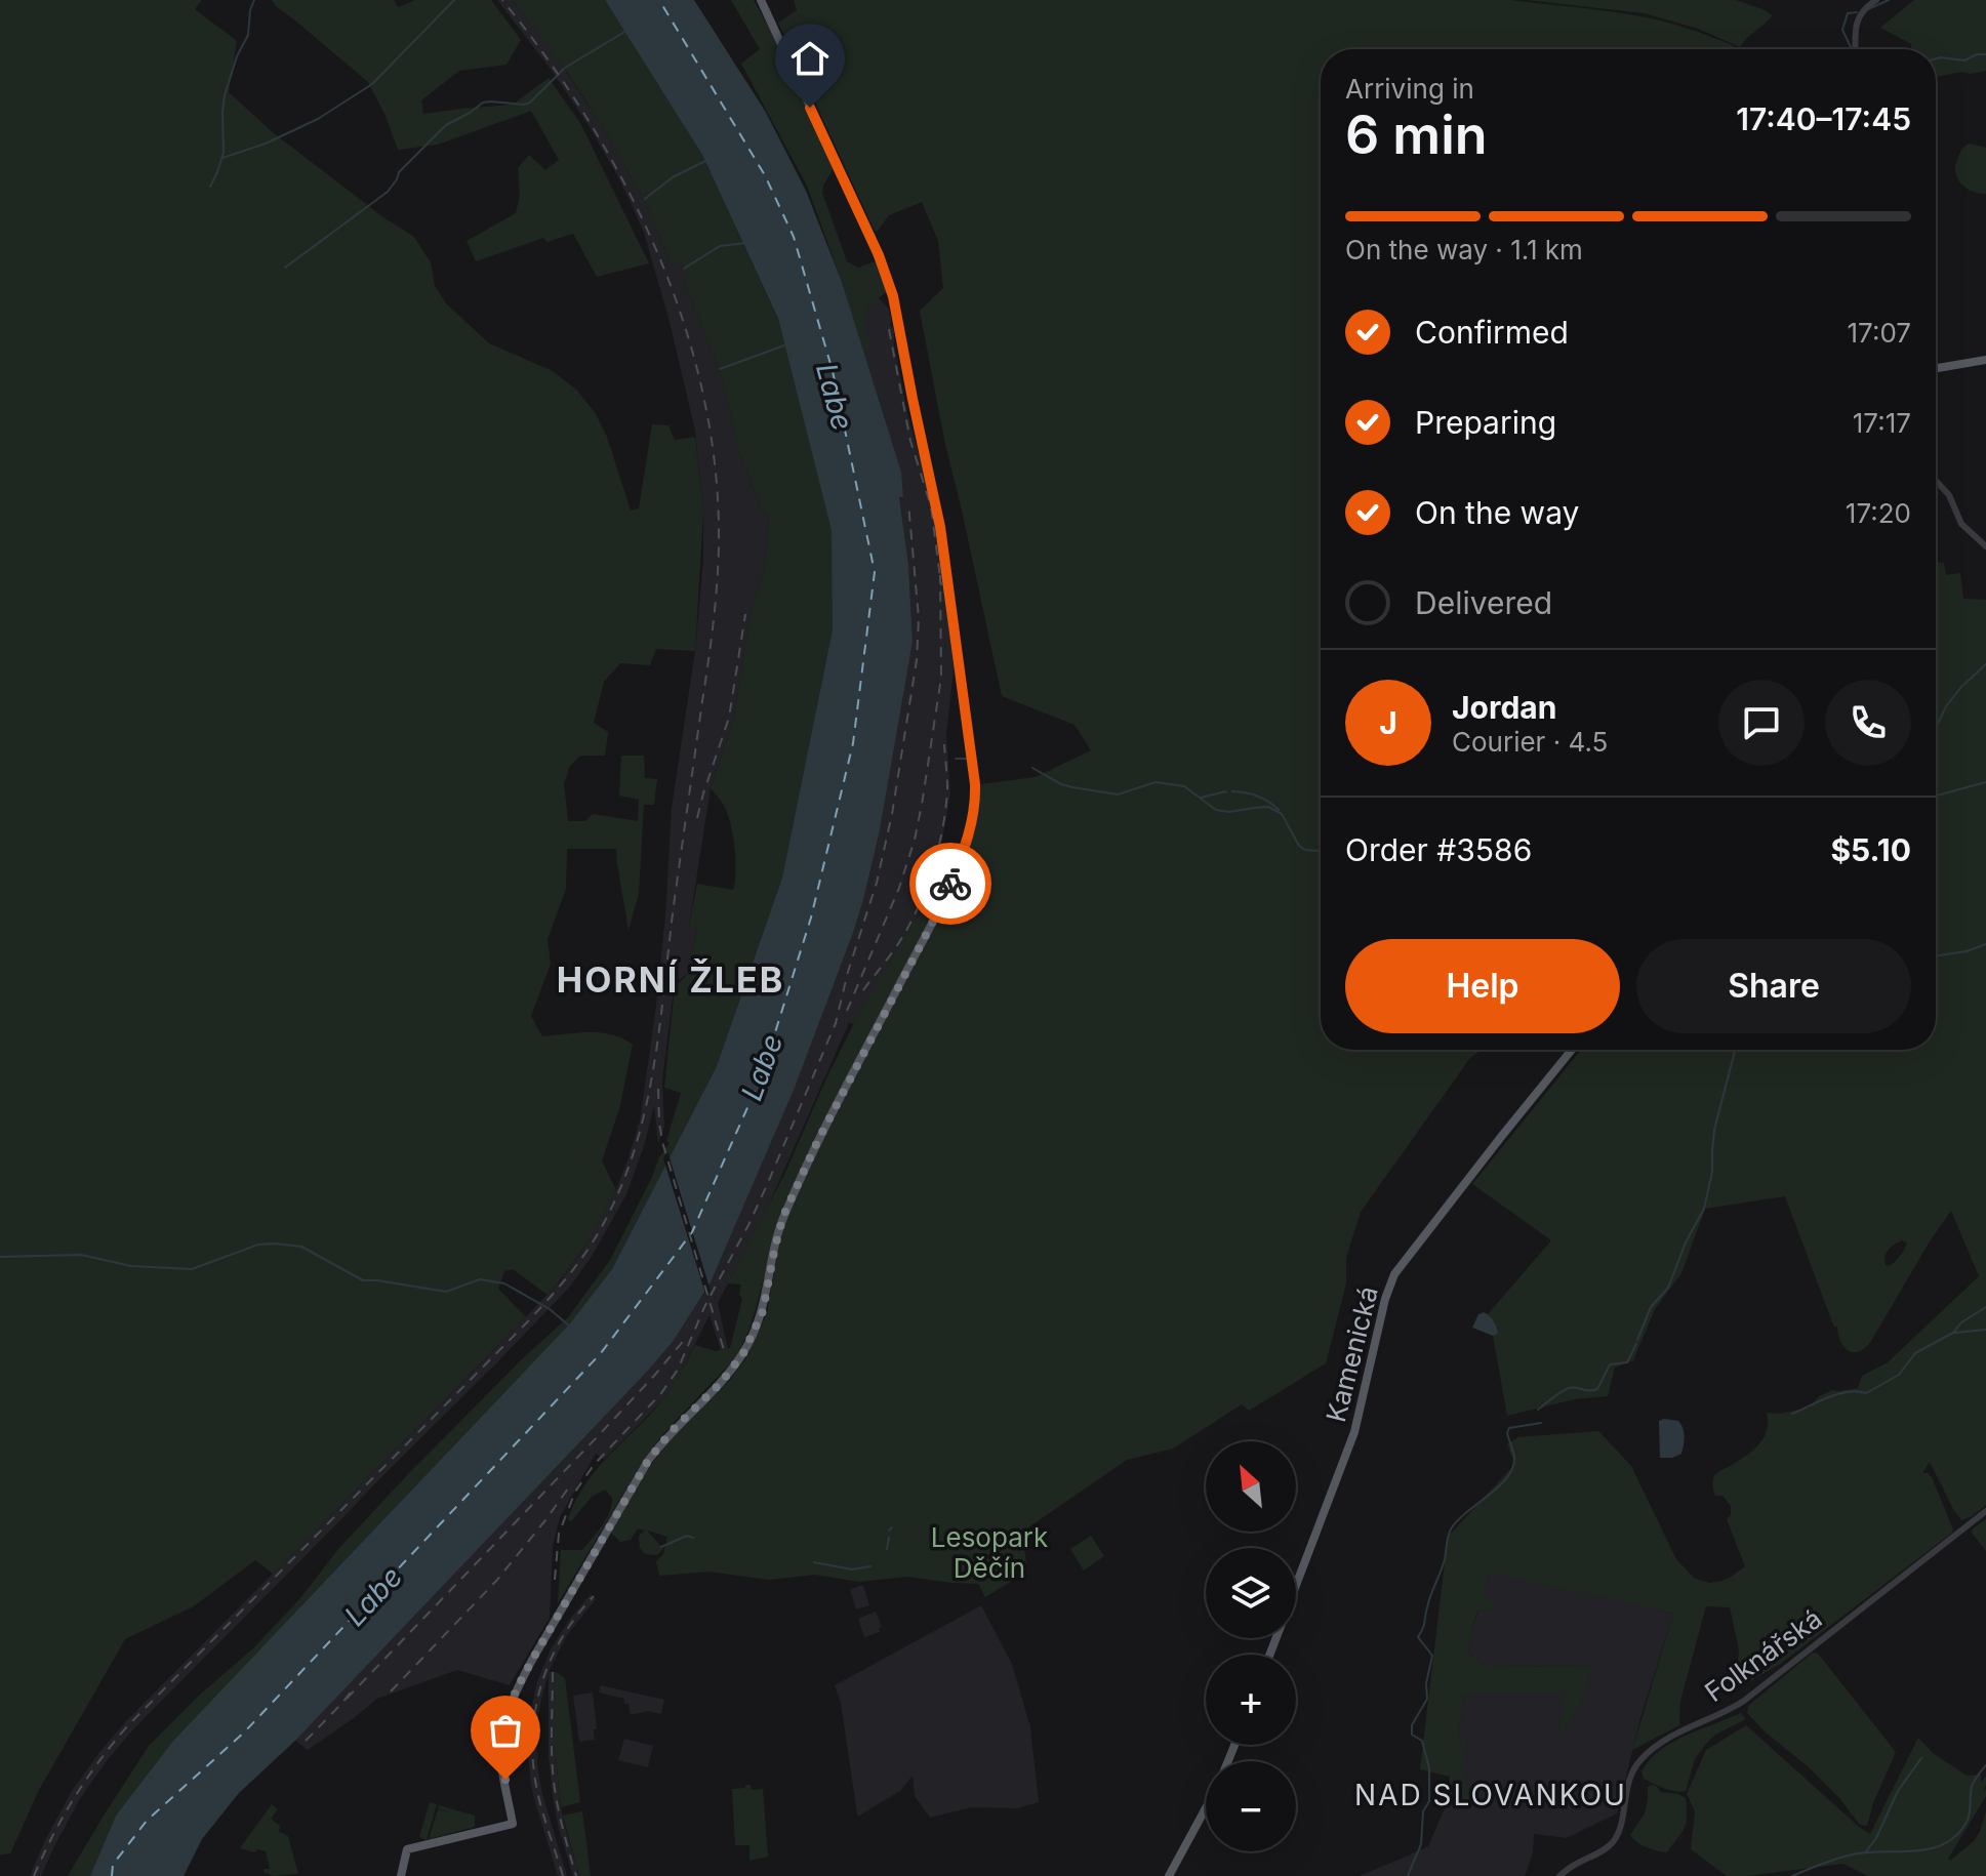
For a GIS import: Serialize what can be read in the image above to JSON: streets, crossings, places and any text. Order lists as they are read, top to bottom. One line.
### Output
{"streets":{"main road":["Kamenická"],"street":["Folknářská"]},"districts":["HORNÍ ŽLEB","NAD SLOVANKOU"],"water":["Labe"],"parks":["Lesopark Děčín"],"north":"top left","page":{"heading":["6 min","Arriving in","17:40–17:45"],"panel":["Jordan","Courier · 4.5","Order #3586","$5.10"],"bar":"On the way · 1.1 km","list":[["Confirmed","17:07"],["Preparing","17:17"],["On the way","17:20"],"Delivered"],"round":"J","buttons":["Help","Share"],"map_buttons":["+","−"]}}
